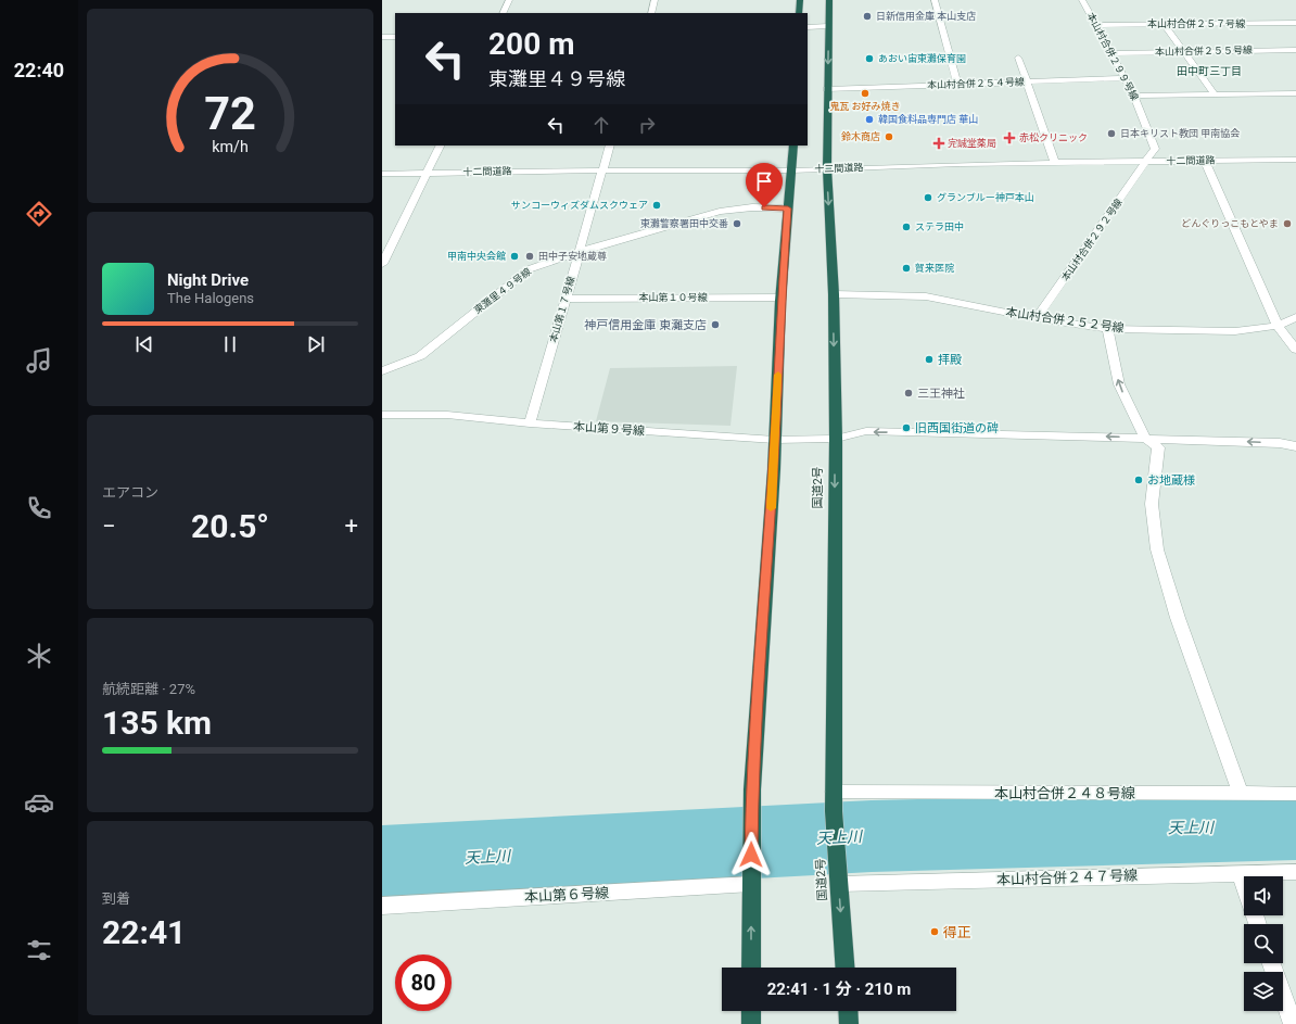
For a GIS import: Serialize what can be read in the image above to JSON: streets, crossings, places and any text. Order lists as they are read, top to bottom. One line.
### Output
{"streets":{"highway":["国道2号"],"street":["本山村合併２５７号線","本山村合併２５５号線","本山村合併２９９号線","本山村合併２５４号線","十二間道路","本山村合併２９２号線","東灘里４９号線","本山第１０号線","本山第１７号線","本山村合併２５２号線","本山第９号線","本山村合併２４８号線","本山村合併２４７号線","本山第６号線"]},"crossings":[["本山村合併２５７号線","本山村合併２９９号線"],["本山村合併２５５号線","本山村合併２９９号線"],["本山村合併２９９号線","本山村合併２５４号線"],["本山村合併２９９号線","十二間道路"],["本山村合併２９９号線","本山村合併２９２号線"],["本山村合併２５４号線","国道2号"],["十二間道路","本山村合併２９２号線"],["十二間道路","本山第１７号線"],["十二間道路","国道2号"],["本山村合併２９２号線","本山村合併２５２号線"],["東灘里４９号線","本山第１７号線"],["本山第１０号線","本山第１７号線"],["本山第１７号線","本山第９号線"],["本山村合併２５２号線","国道2号"],["本山第９号線","国道2号"],["国道2号","本山村合併２４８号線"],["国道2号","本山村合併２４７号線"]],"one_way":["本山第９号線"],"districts":["田中町三丁目"],"water":["天上川"],"places":{"other":["日新信用金庫 本山支店","あおい宙東灘保育園","鬼瓦 お好み焼き","韓国食料品専門店 華山","日本キリスト教団 甲南協会","鈴木商店","グランブルー神戸本山","サンコーウィズダムスクウェア","東灘警察署田中交番","どんぐりっこもとやま","ステラ田中","甲南中央会館","田中子安地蔵尊","賀来医院","神戸信用金庫 東灘支店","拝殿","三王神社","旧西国街道の碑","お地蔵様","得正"],"health":["赤松クリニック","完誠堂薬局"]},"page":{"tabs":"22:40","turn":["200 m","東灘里４９号線"],"song":["Night Drive","The Halogens"],"tile":["エアコン",["航続距離 · 27%","135 km"],["到着","22:41"]],"heat":["−","20.5°","+"],"limit":"80","trip":"22:41 · 1 分 · 210 m","gauge":["72","km/h"]}}
